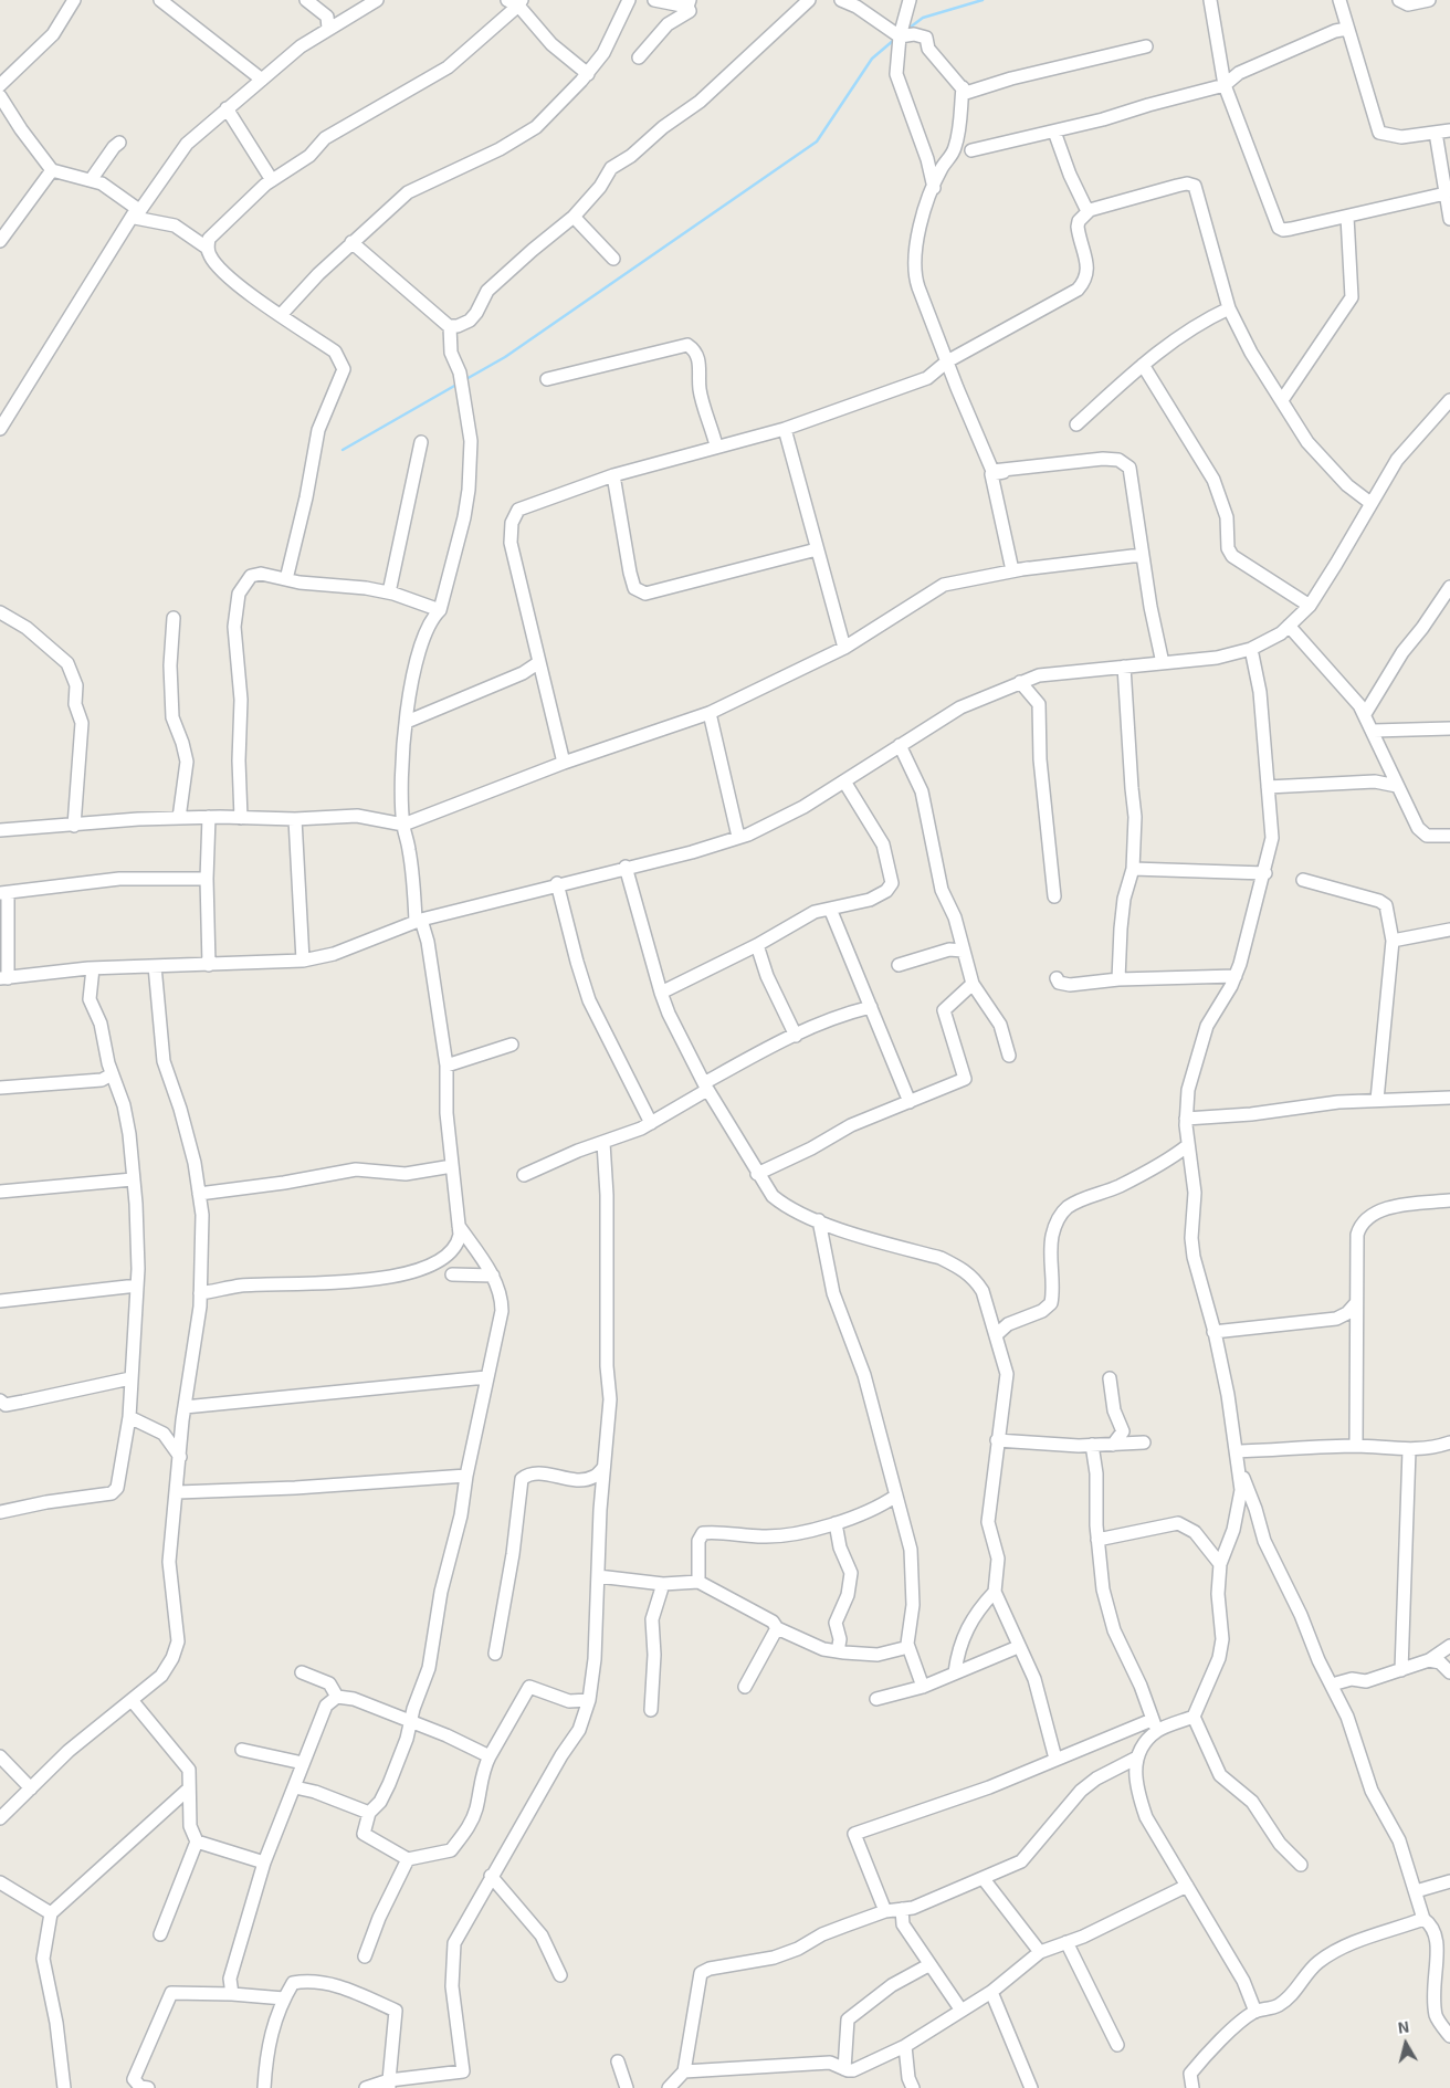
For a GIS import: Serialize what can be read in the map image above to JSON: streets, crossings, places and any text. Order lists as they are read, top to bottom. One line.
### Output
{"north":"top"}
